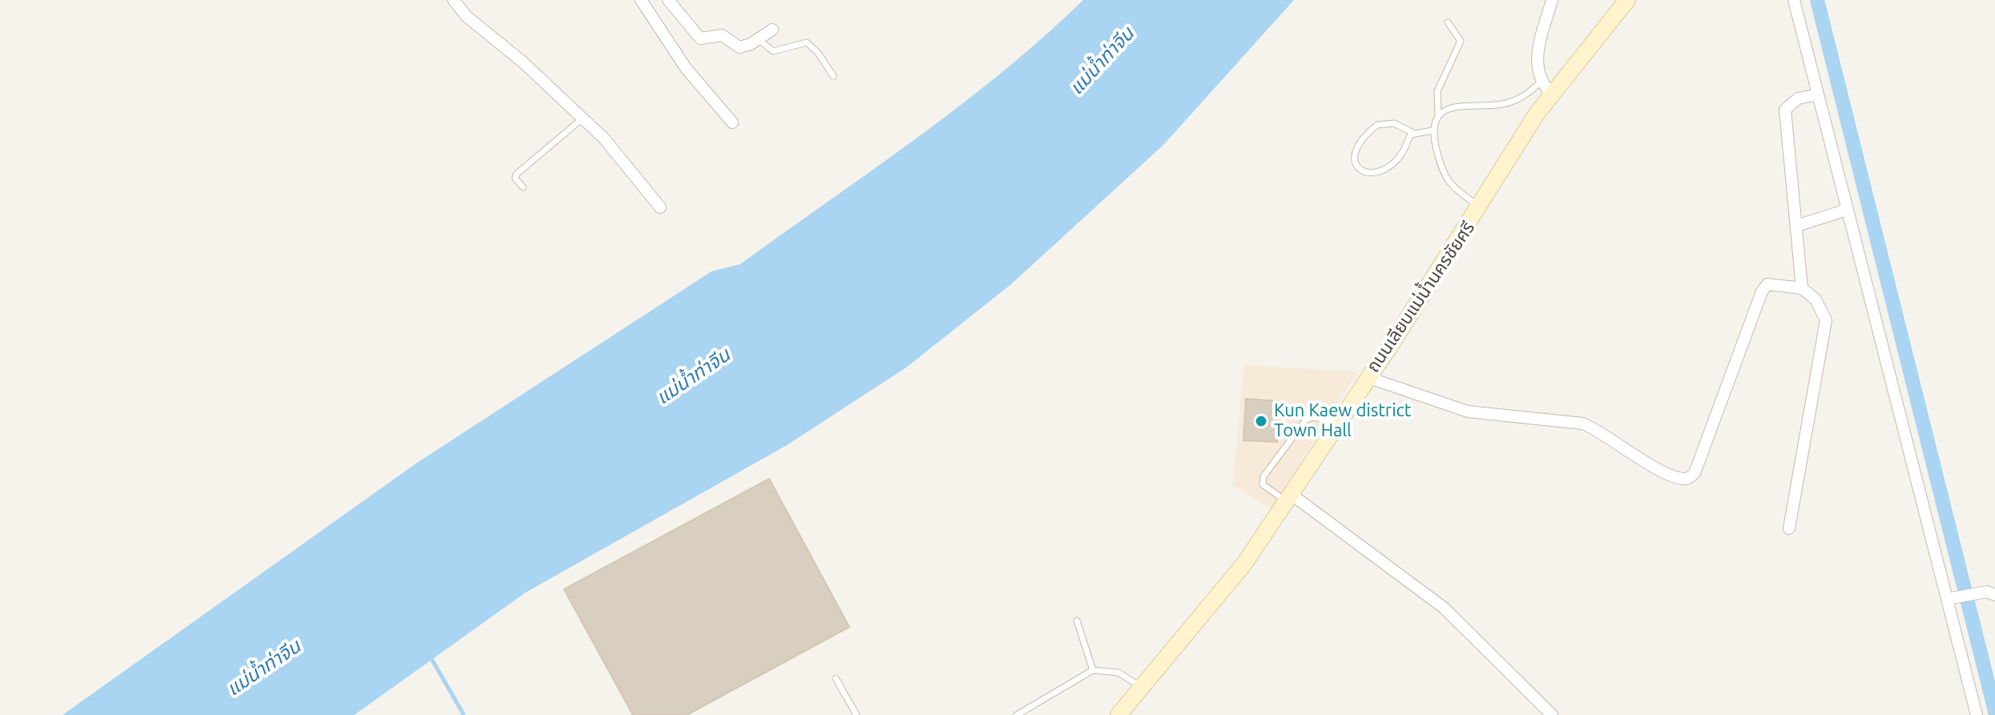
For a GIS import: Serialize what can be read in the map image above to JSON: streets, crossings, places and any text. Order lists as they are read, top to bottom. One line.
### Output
{"streets":{"main road":["ถนนเลียบแม่น้ำนครชัยศรี"]},"water":["แม่น้ำท่าจีน"],"places":["Kun Kaew district Town Hall"]}
